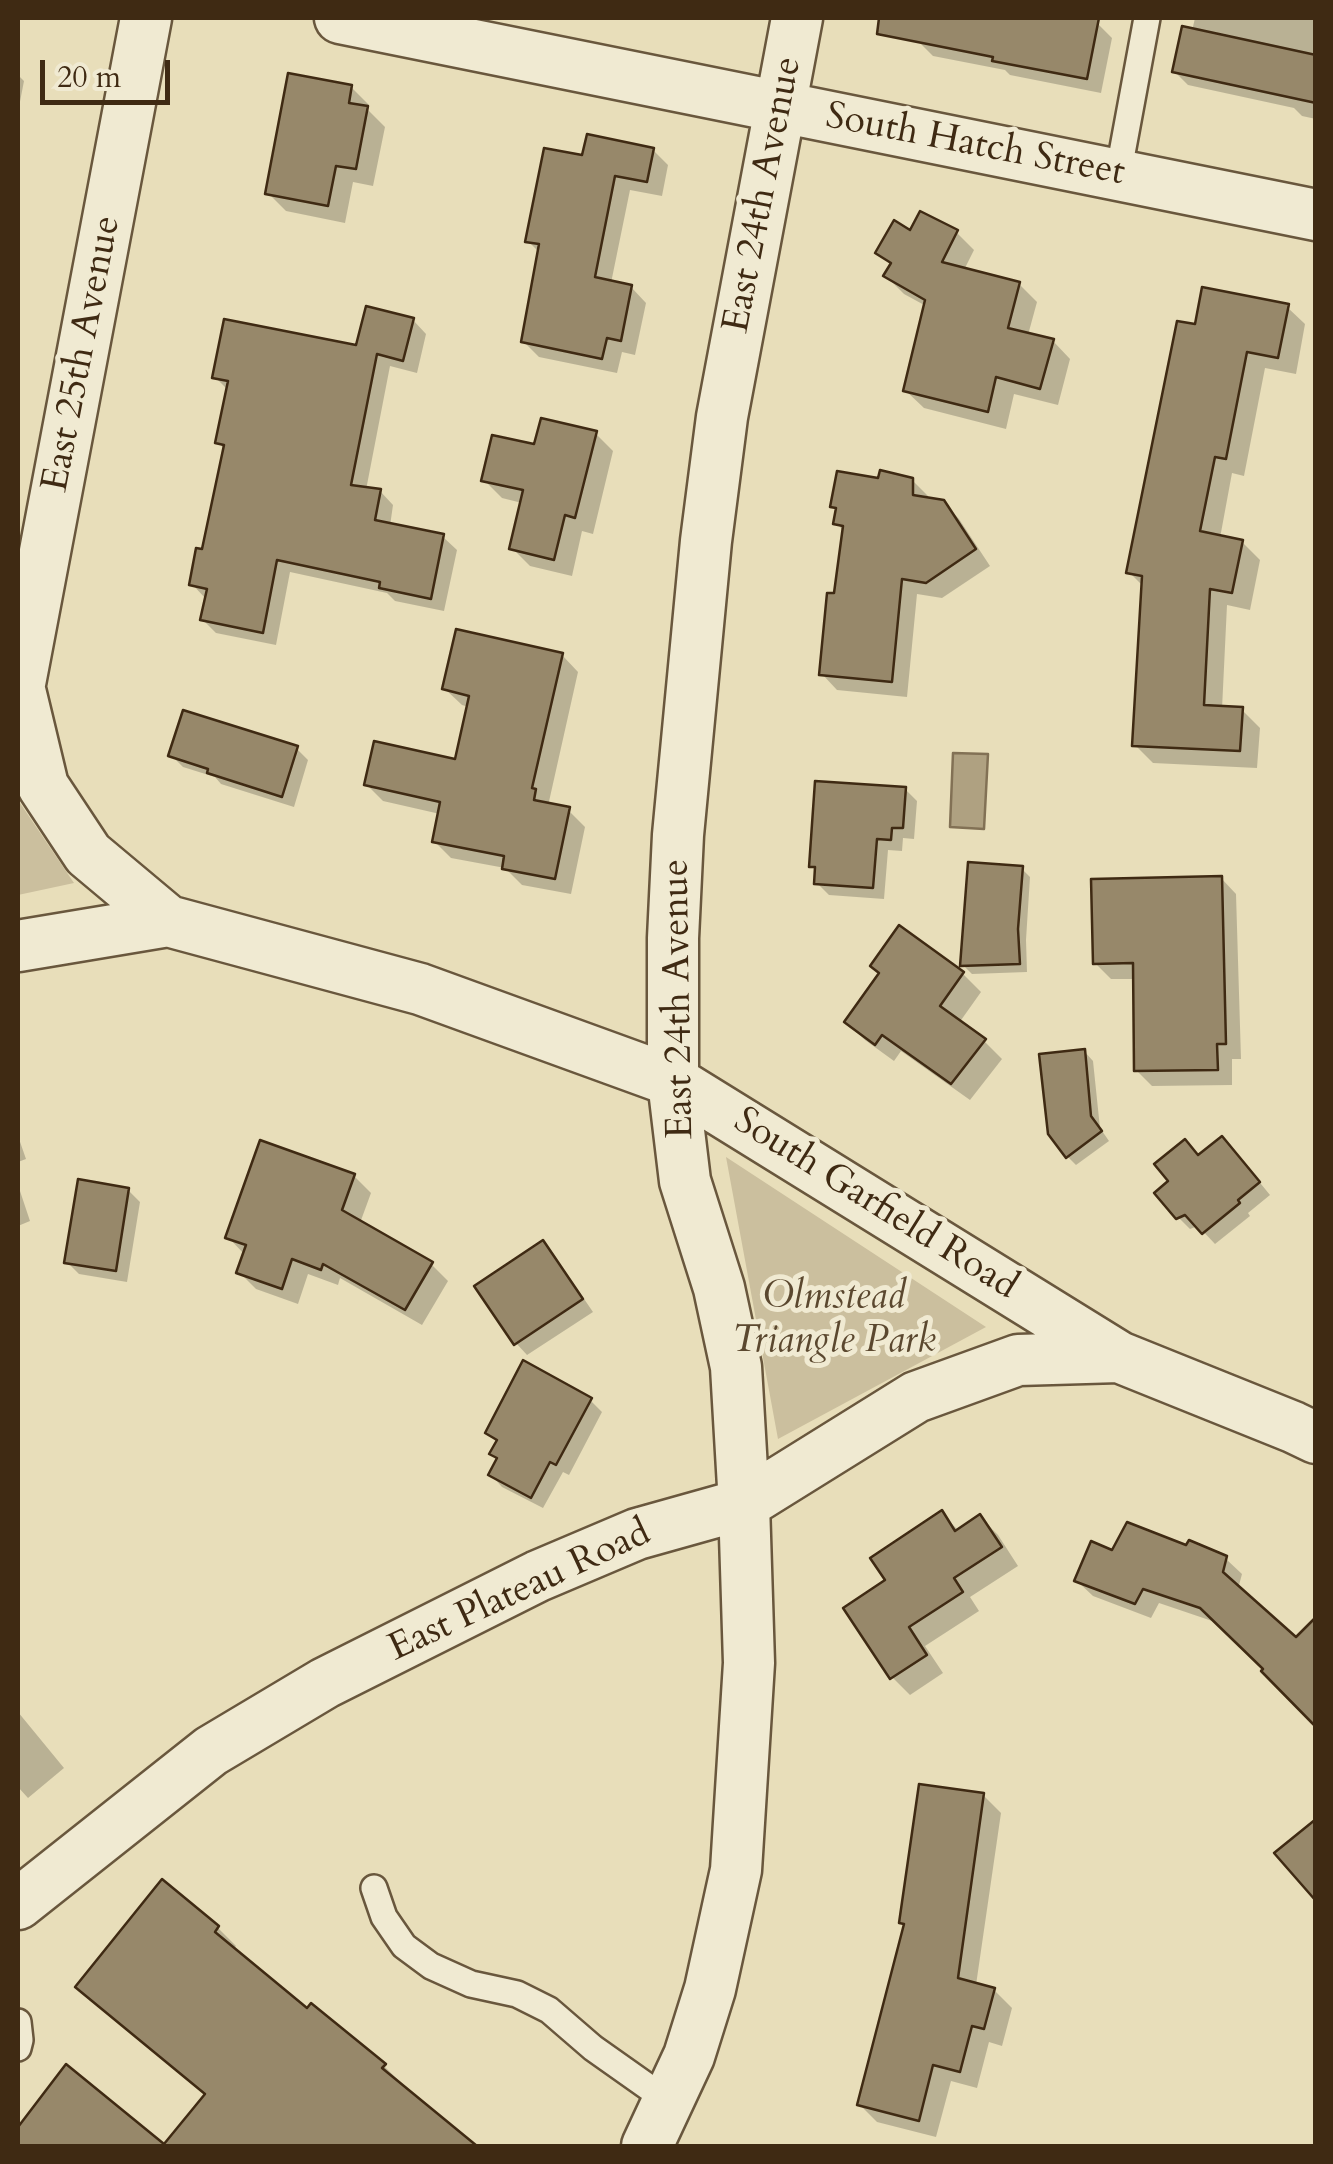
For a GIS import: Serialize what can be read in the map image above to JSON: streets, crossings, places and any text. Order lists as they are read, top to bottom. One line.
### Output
{"streets":{"street":["South Hatch Street","East 24th Avenue","East 25th Avenue","South Garfield Road","East Plateau Road"]},"crossings":[["South Hatch Street","East 24th Avenue"],["East 24th Avenue","South Garfield Road"],["East 24th Avenue","East Plateau Road"],["East 25th Avenue","South Garfield Road"],["South Garfield Road","East Plateau Road"]],"parks":["Olmstead Triangle Park"],"scale_bar":"20 m"}
